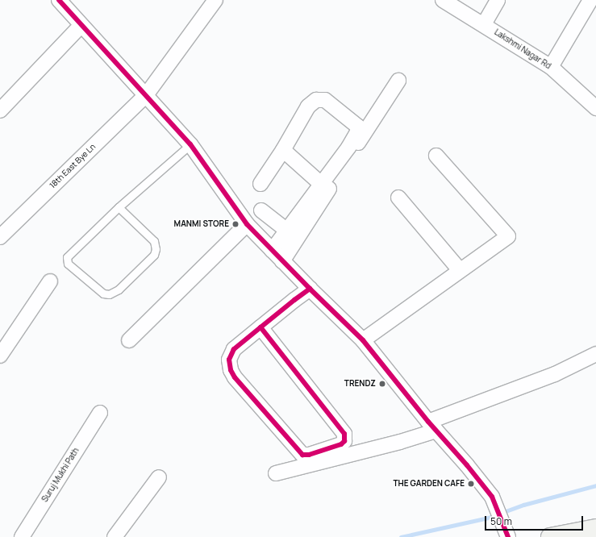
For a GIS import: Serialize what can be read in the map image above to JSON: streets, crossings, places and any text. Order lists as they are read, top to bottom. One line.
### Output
{"streets":{"street":["Lakshmi Nagar Rd","18th East Bye Ln","Suruj Mukhi Path"]},"places":["MANMI STORE","TRENDZ","THE GARDEN CAFE"],"scale_bar":"50 m"}
